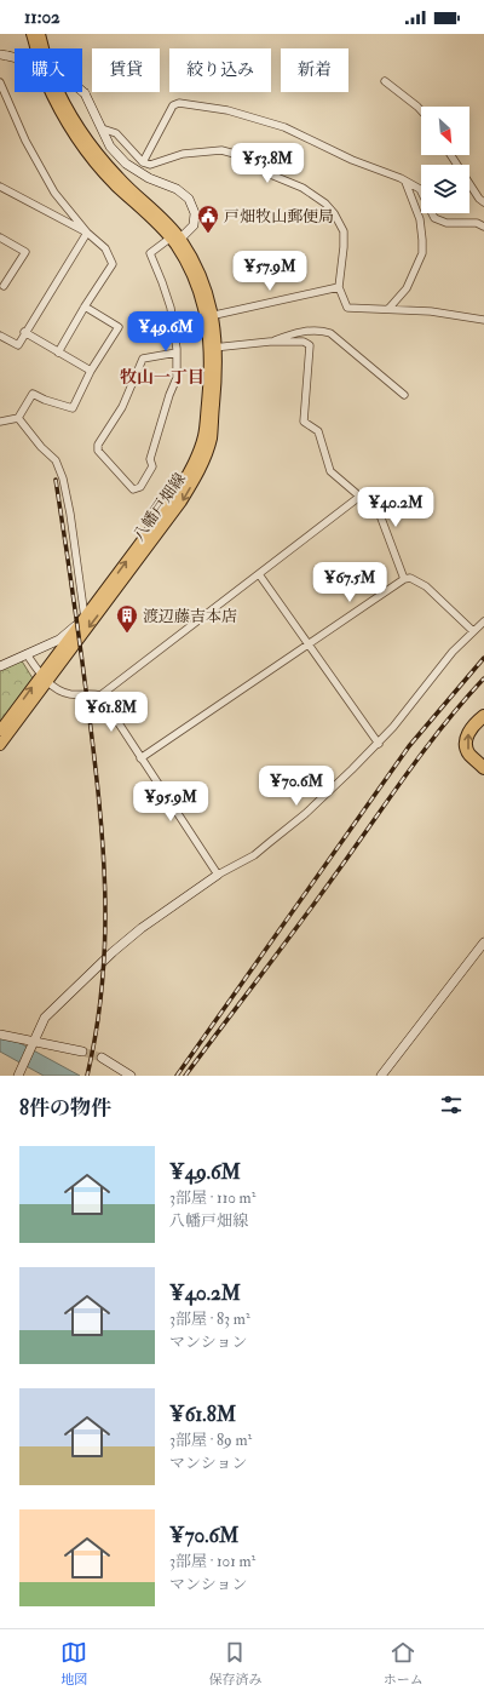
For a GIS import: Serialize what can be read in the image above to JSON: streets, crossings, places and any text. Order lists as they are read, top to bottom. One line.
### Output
{"streets":{"main road":["八幡戸畑線"]},"districts":["牧山一丁目"],"places":{"public building":["戸畑牧山郵便局"],"building":["渡辺藤吉本店"]},"north":"bottom right","page":{"status":"11:02","chip":["購入","賃貸","絞り込み","新着"],"price":["¥53.8M","¥57.9M","¥49.6M","¥40.2M","¥67.5M","¥61.8M","¥70.6M","¥95.9M"],"heading":"8件の物件","list":[{"name":"¥49.6M","note":"3部屋 · 110 m² · 八幡戸畑線"},{"name":"¥40.2M","note":"3部屋 · 83 m² · マンション"},{"name":"¥61.8M","note":"3部屋 · 89 m² · マンション"},{"name":"¥70.6M","note":"3部屋 · 101 m² · マンション"}],"tabs":["地図","保存済み","ホーム"]}}
